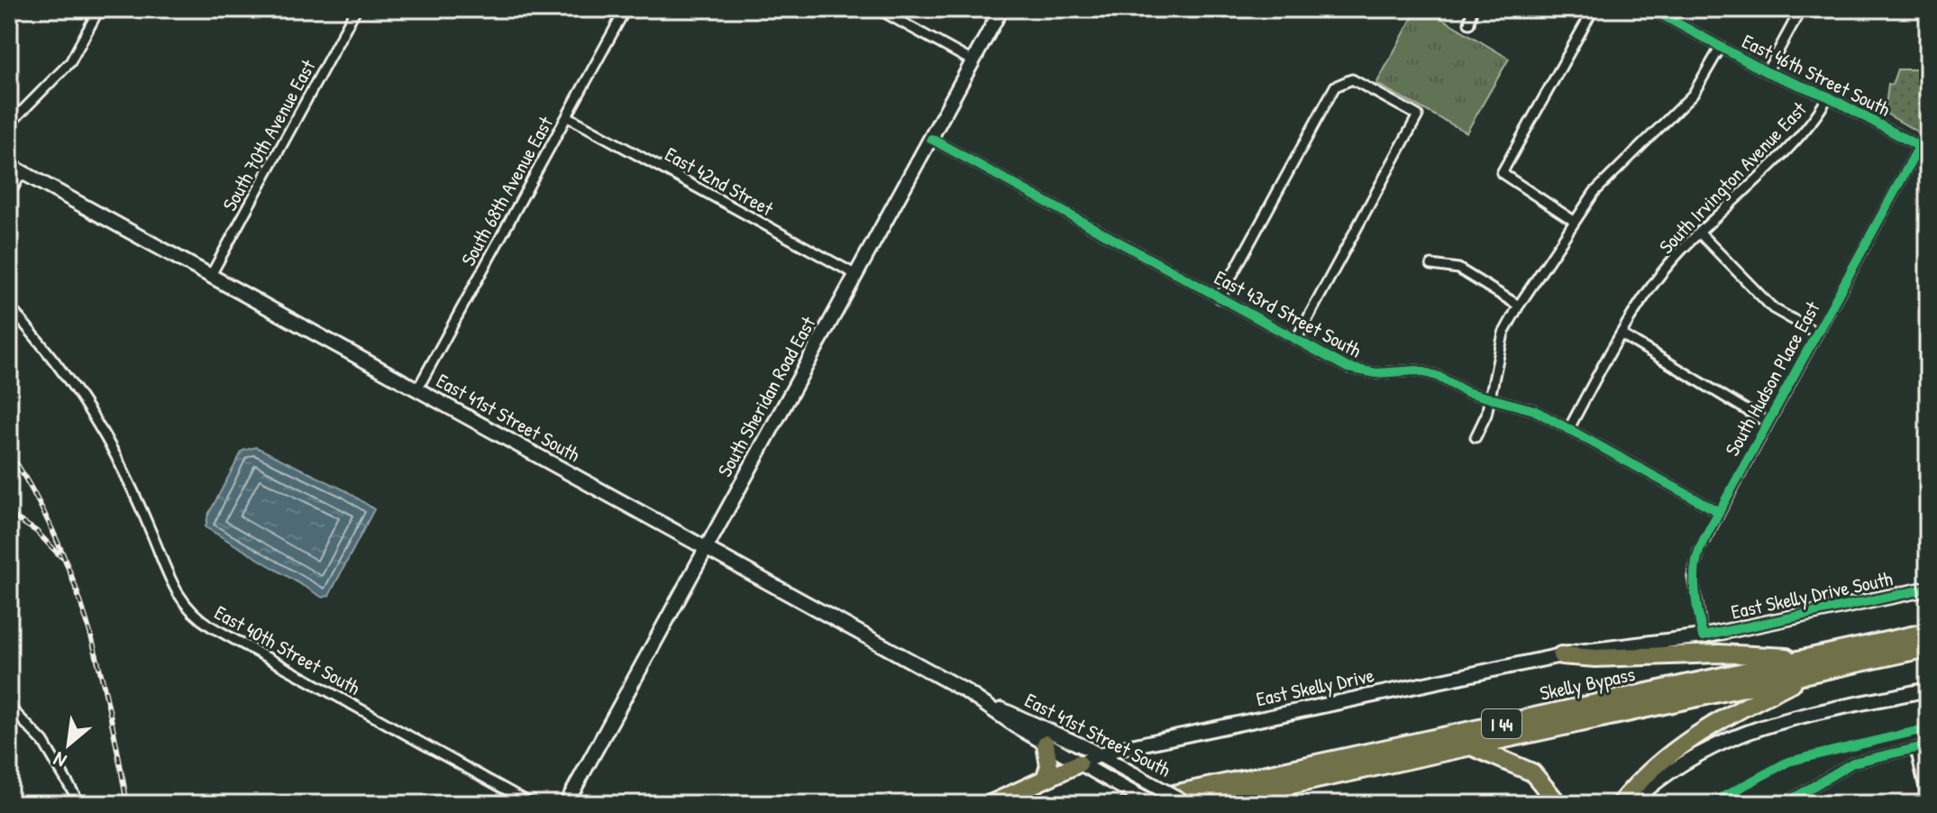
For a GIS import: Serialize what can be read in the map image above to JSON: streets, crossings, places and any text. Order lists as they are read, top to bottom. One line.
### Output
{"streets":{"highway":["Skelly Bypass","I 44"],"main road":["South Sheridan Road East","East 41st Street South","East Skelly Drive South","East Skelly Drive"],"street":["East 46th Street South","South 70th Avenue East","South Irvington Avenue East","East 42nd Street","South 68th Avenue East","East 43rd Street South","South Hudson Place East","East 40th Street South"]},"crossings":[["East 46th Street South","South Irvington Avenue East"],["East 46th Street South","South Hudson Place East"],["South 70th Avenue East","East 41st Street South"],["South Irvington Avenue East","East 43rd Street South"],["East 42nd Street","South 68th Avenue East"],["East 42nd Street","South Sheridan Road East"],["South 68th Avenue East","East 41st Street South"],["East 43rd Street South","South Hudson Place East"],["East 43rd Street South","South Sheridan Road East"],["South Hudson Place East","East Skelly Drive South"],["South Sheridan Road East","East 41st Street South"],["East 41st Street South","East Skelly Drive"],["East Skelly Drive South","East Skelly Drive"]],"north":"bottom left"}
